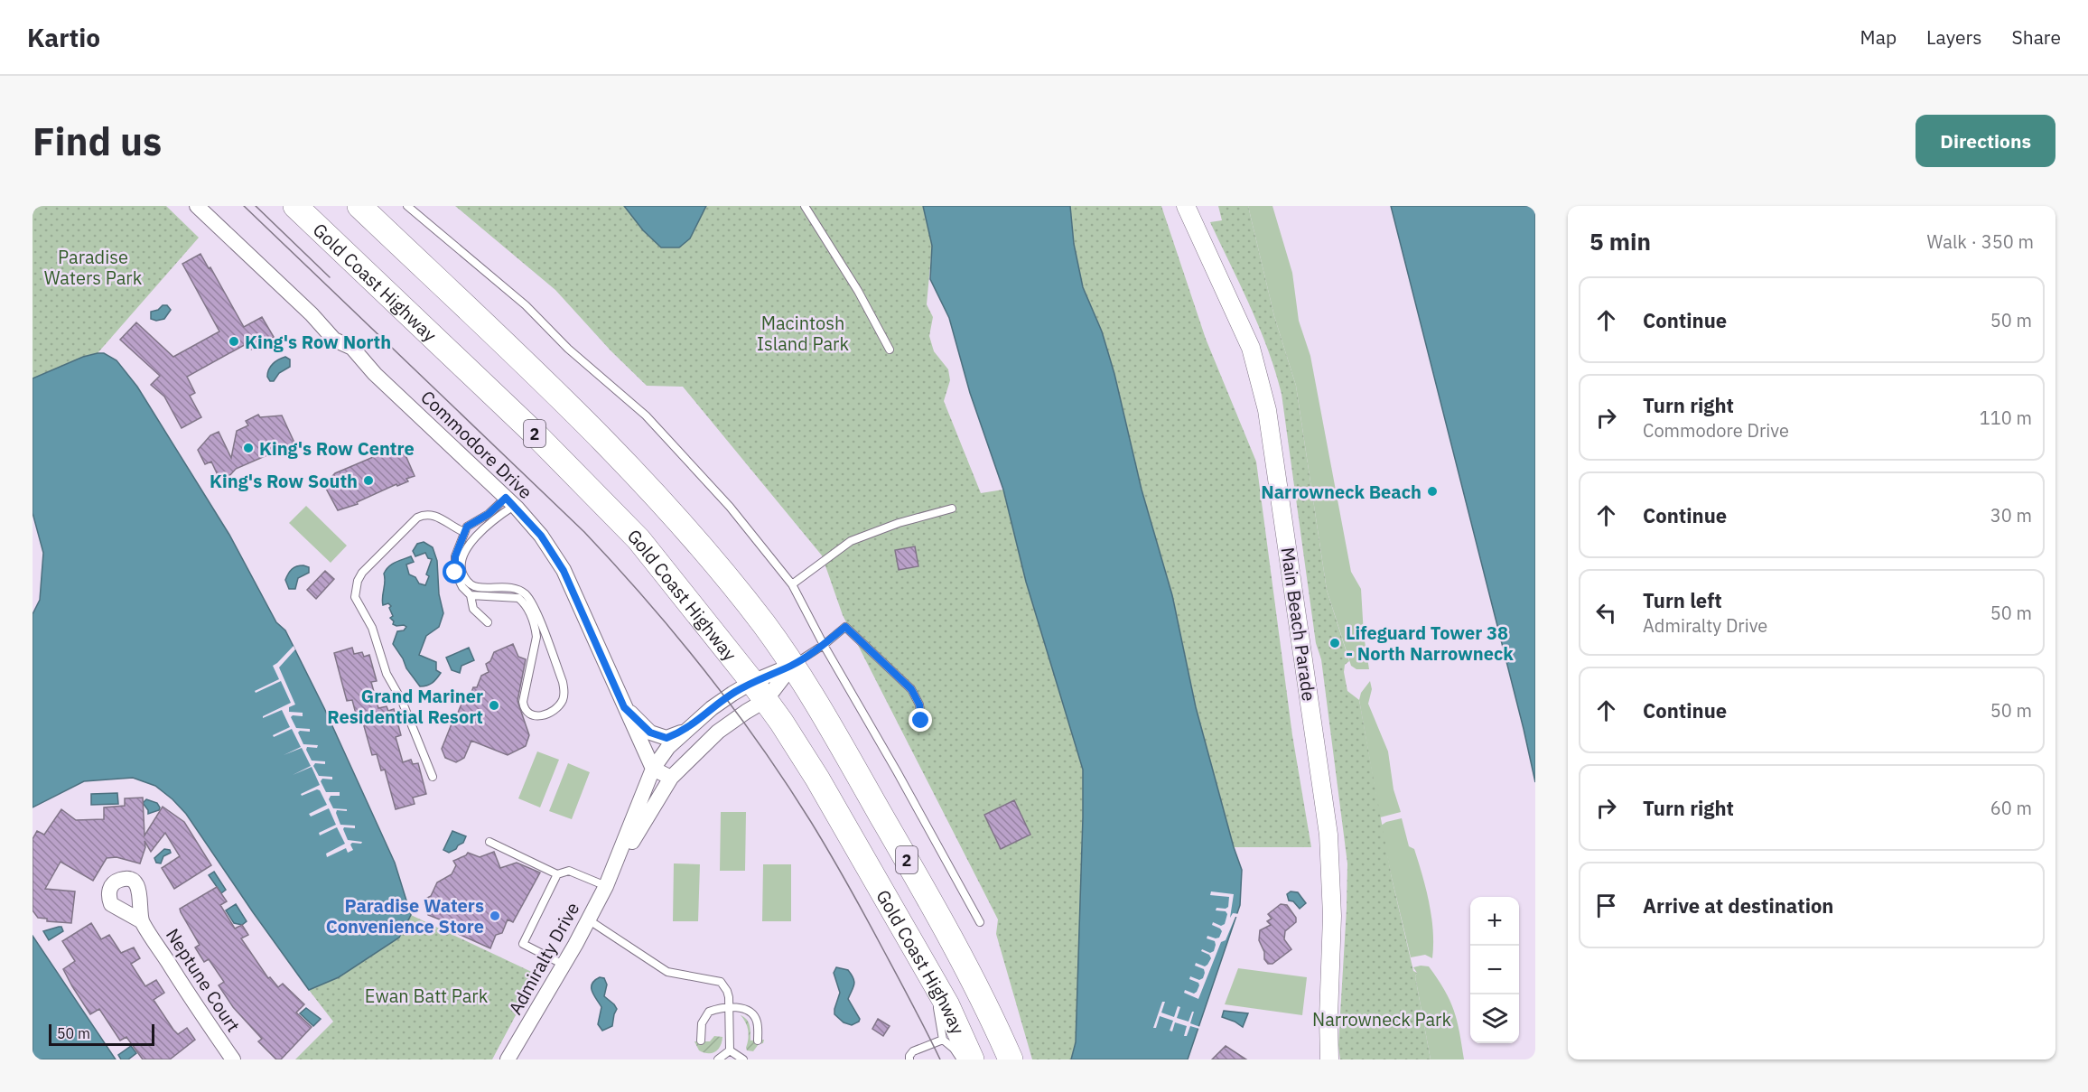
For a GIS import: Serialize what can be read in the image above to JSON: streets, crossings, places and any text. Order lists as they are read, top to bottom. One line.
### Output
{"streets":{"highway":["Gold Coast Highway","2"],"street":["Commodore Drive","Main Beach Parade","Admiralty Drive","Neptune Court"]},"crossings":[["Gold Coast Highway","Admiralty Drive"],["Commodore Drive","Admiralty Drive"]],"parks":["Paradise Waters Park","Macintosh Island Park","Ewan Batt Park","Narrowneck Park"],"places":["King's Row North","King's Row Centre","King's Row South","Narrowneck Beach","Lifeguard Tower 38 - North Narrowneck","Grand Mariner Residential Resort","Paradise Waters Convenience Store"],"scale_bar":"50 m","page":{"header":"Kartio","nav":["Map","Layers","Share"],"buttons":"Directions","title":"Find us","heading":["5 min","Walk · 350 m"],"list":[["Continue","50 m"],["Turn right","Commodore Drive","110 m"],["Continue","30 m"],["Turn left","Admiralty Drive","50 m"],["Continue","50 m"],["Turn right","60 m"],"Arrive at destination"],"map_buttons":["+","−"],"scale":"50 m"}}
